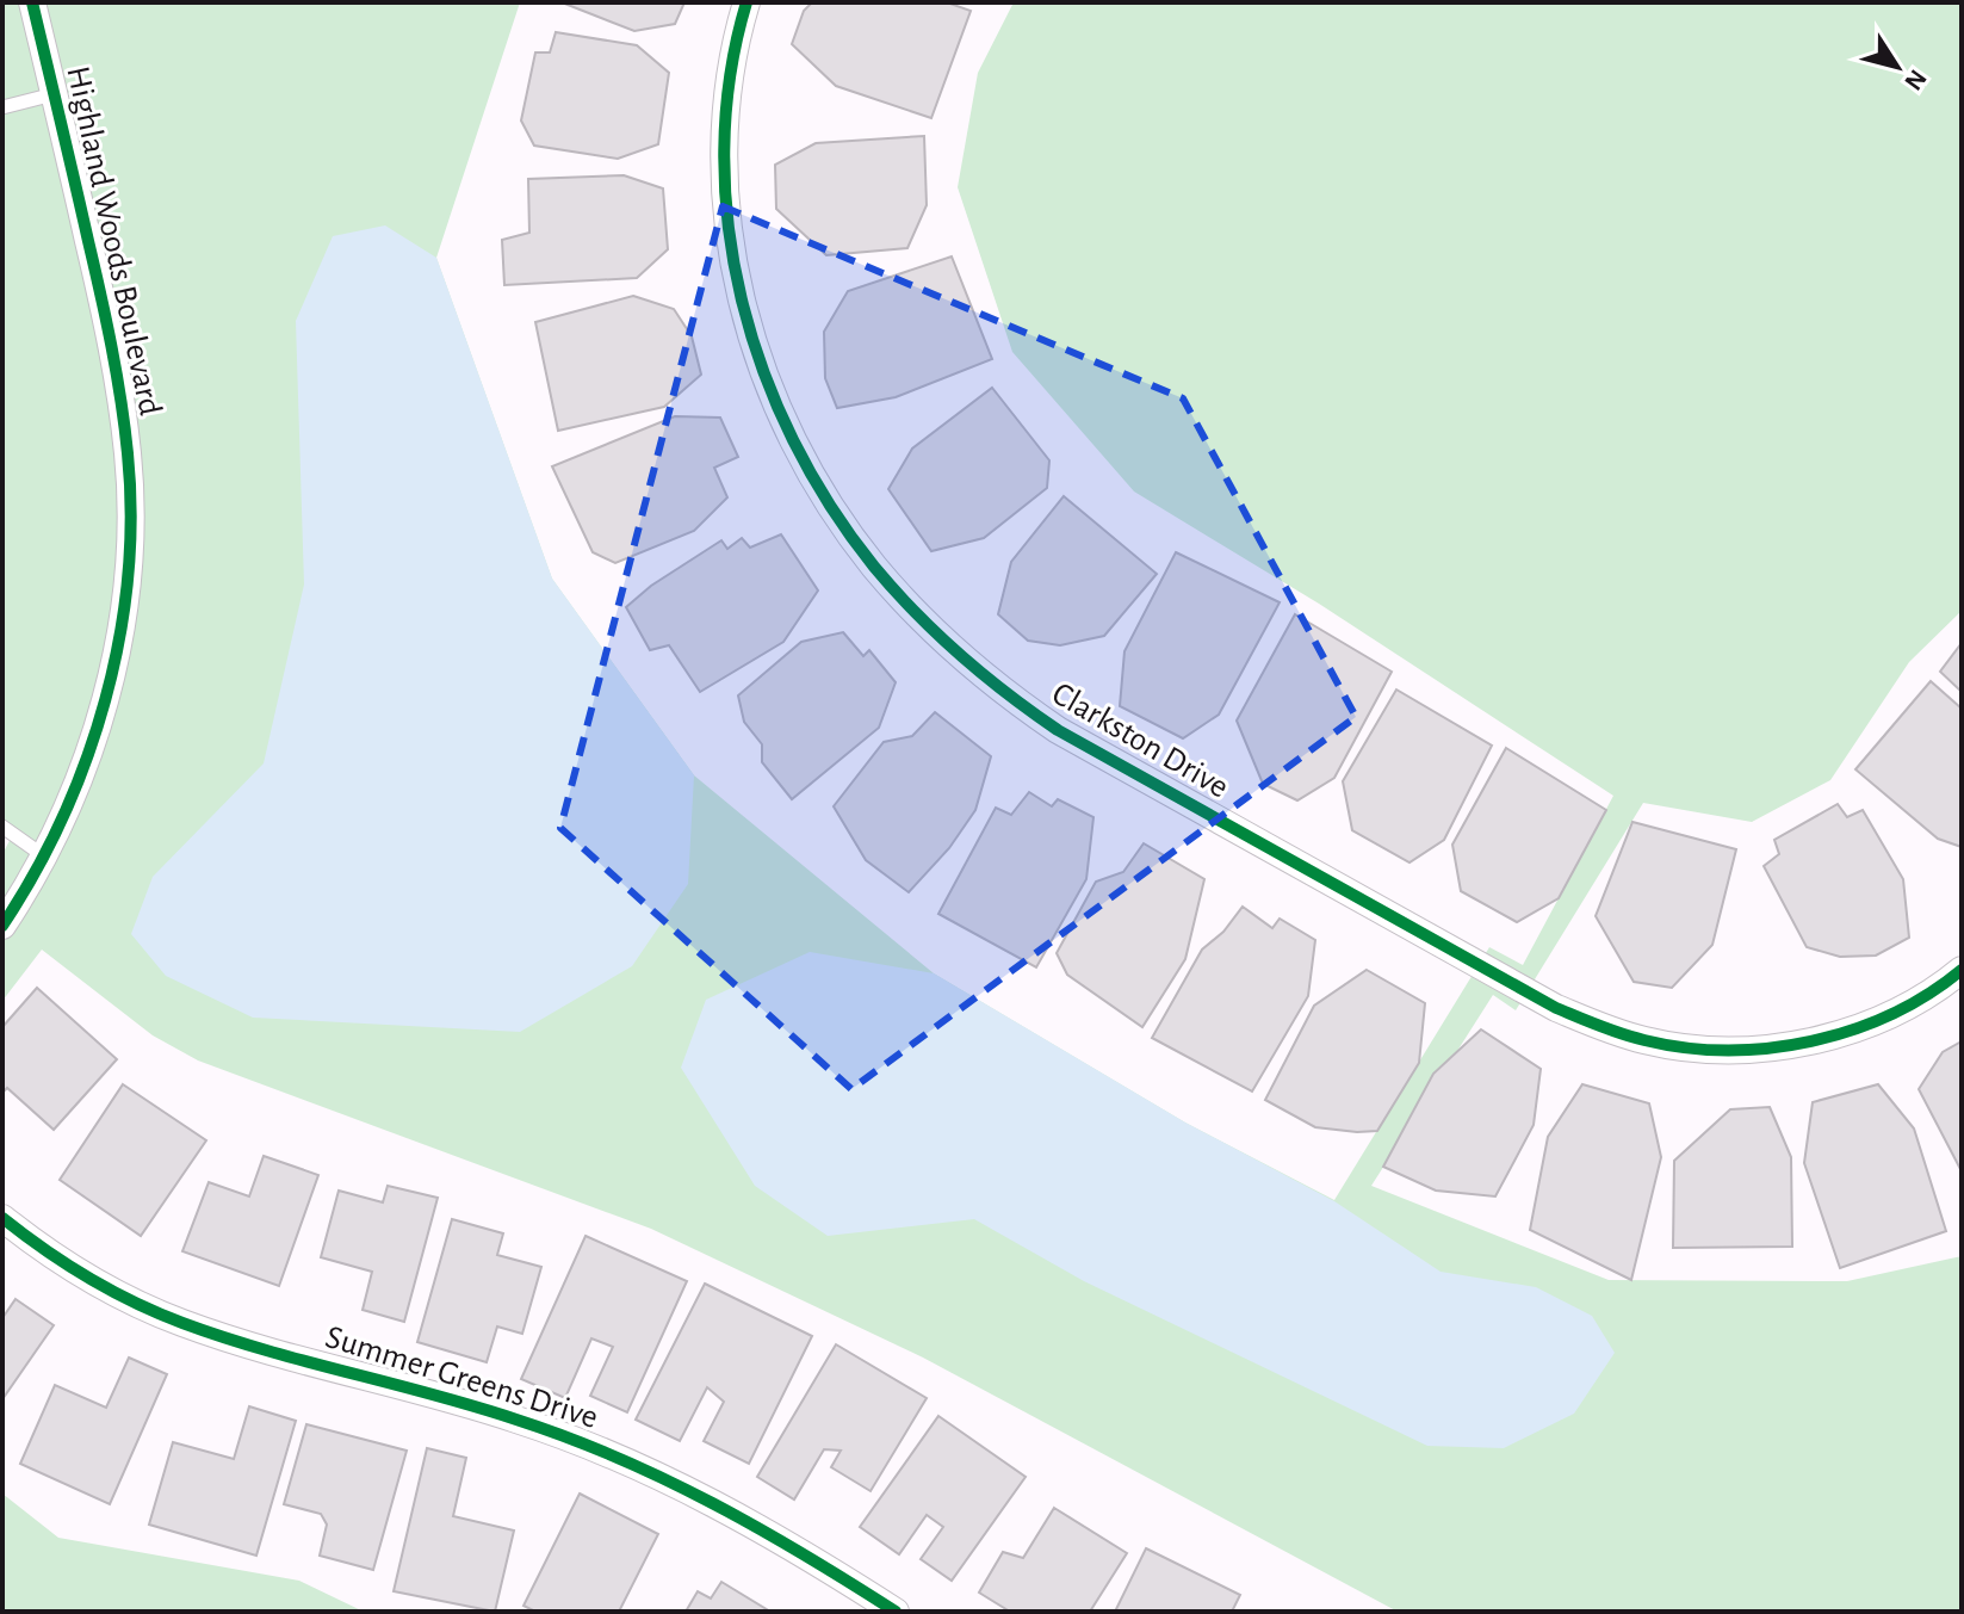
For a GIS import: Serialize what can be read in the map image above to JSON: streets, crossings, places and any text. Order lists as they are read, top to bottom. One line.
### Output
{"streets":{"street":["Highland Woods Boulevard","Clarkston Drive","Summer Greens Drive"]},"north":"bottom right"}
